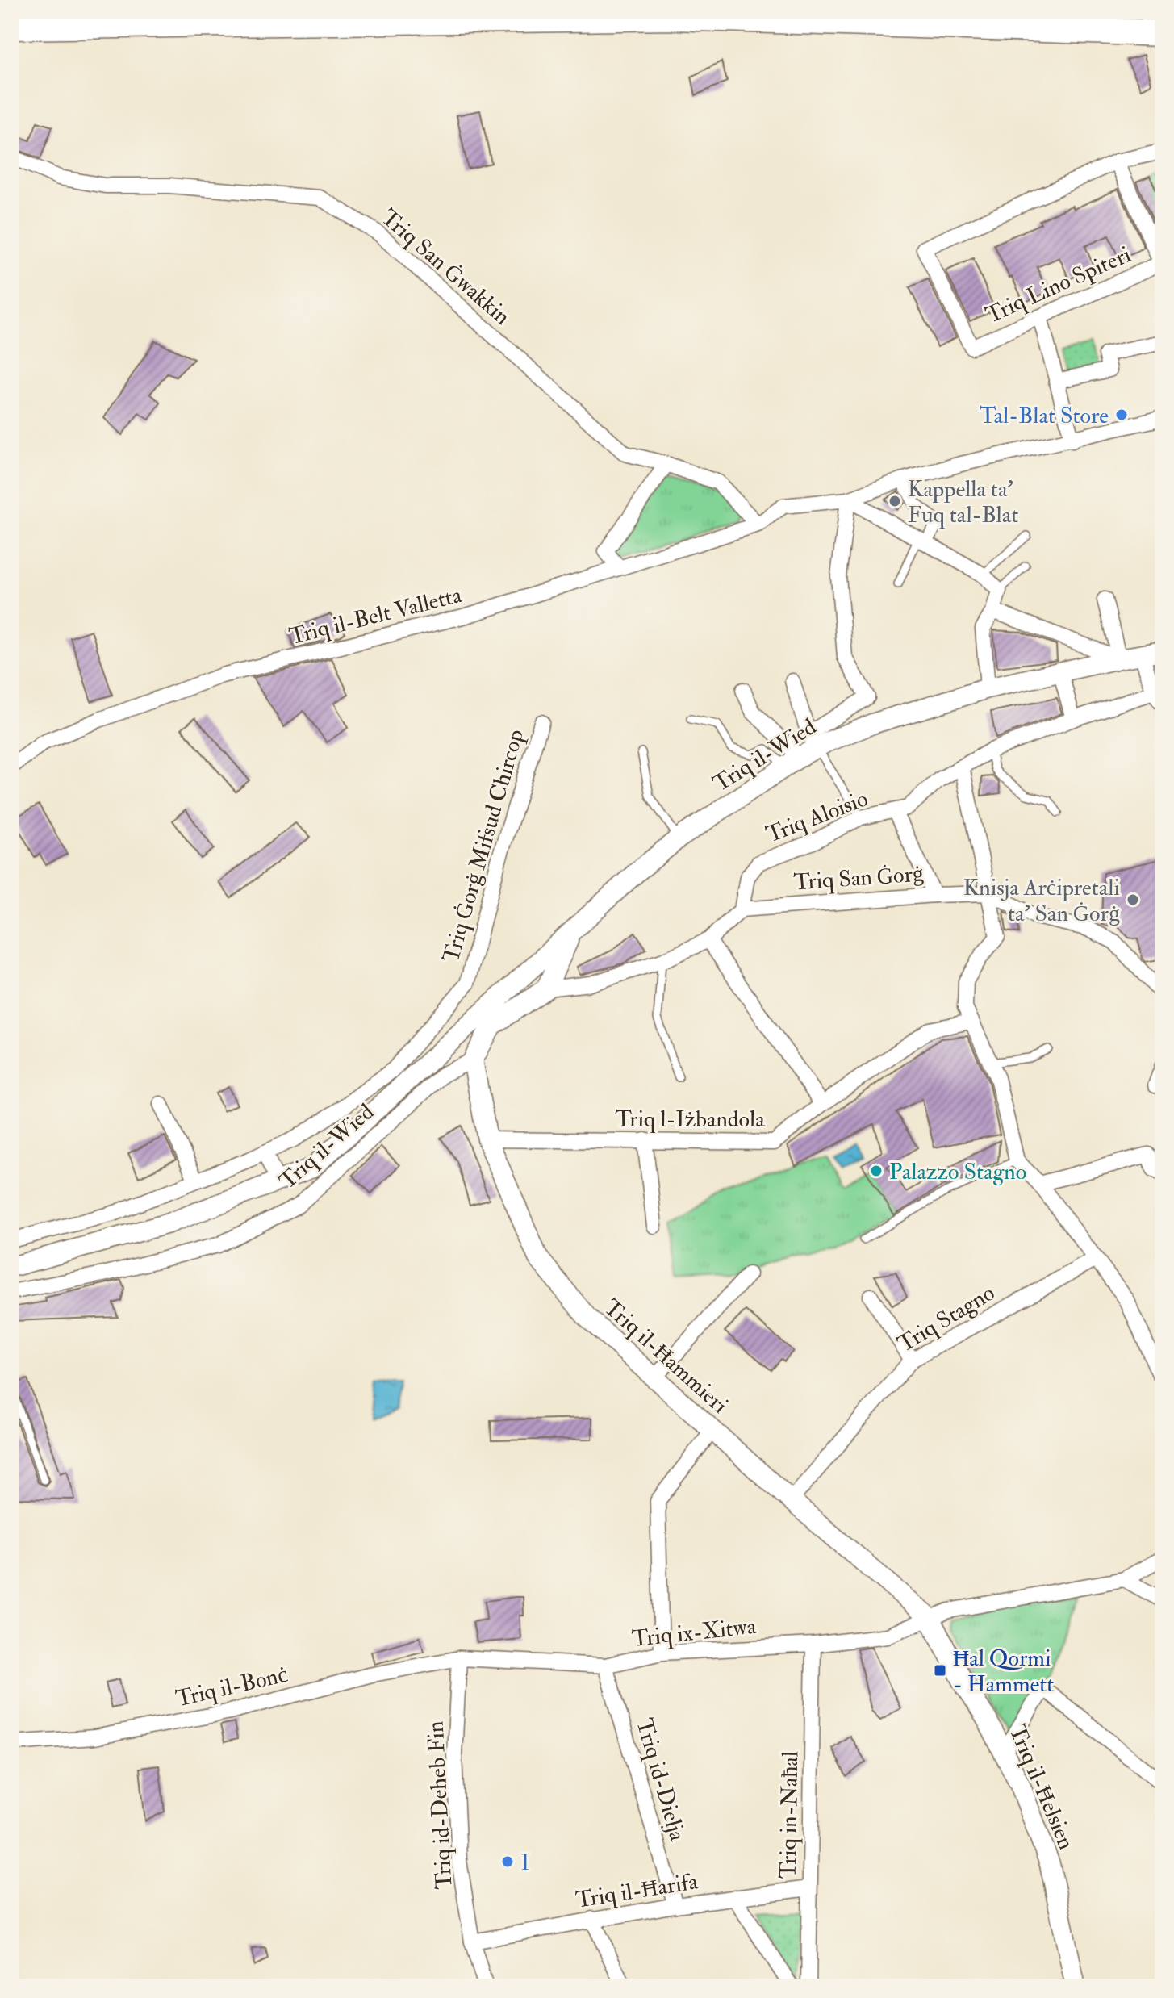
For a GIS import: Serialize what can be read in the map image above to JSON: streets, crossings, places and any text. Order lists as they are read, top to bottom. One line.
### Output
{"streets":{"street":["Triq San Ġwakkin","Triq Lino Spiteri","Triq il-Belt Valletta","Triq il-Wied","Triq Aloisio","Triq Ġorġ Mifsud Chircop","Triq San Ġorġ","Triq l-Iżbandola","Triq Stagno","Triq il-Ħammieri","Triq ix-Xitwa","Triq il-Bonċ","Triq id-Dielja","Triq il-Ħelsien","Triq id-Deheb Fin","Triq in-Naħal","Triq il-Ħarifa"]},"crossings":[["Triq San Ġwakkin","Triq il-Belt Valletta"],["Triq il-Wied","Triq Ġorġ Mifsud Chircop"],["Triq il-Wied","Triq il-Ħammieri"],["Triq Aloisio","Triq San Ġorġ"],["Triq l-Iżbandola","Triq il-Ħammieri"],["Triq Stagno","Triq il-Ħammieri"],["Triq il-Ħammieri","Triq ix-Xitwa"],["Triq il-Ħammieri","Triq il-Ħelsien"],["Triq ix-Xitwa","Triq il-Bonċ"],["Triq ix-Xitwa","Triq id-Dielja"],["Triq ix-Xitwa","Triq il-Ħelsien"],["Triq ix-Xitwa","Triq id-Deheb Fin"],["Triq ix-Xitwa","Triq in-Naħal"],["Triq il-Bonċ","Triq id-Deheb Fin"],["Triq id-Dielja","Triq il-Ħarifa"],["Triq id-Deheb Fin","Triq il-Ħarifa"],["Triq in-Naħal","Triq il-Ħarifa"]],"places":{"other":["Tal-Blat Store","Kappella ta' Fuq tal-Blat","Knisja Arċipretali ta' San Ġorġ","Palazzo Stagno","I"],"transit":["Ħal Qormi - Hammett"]}}
